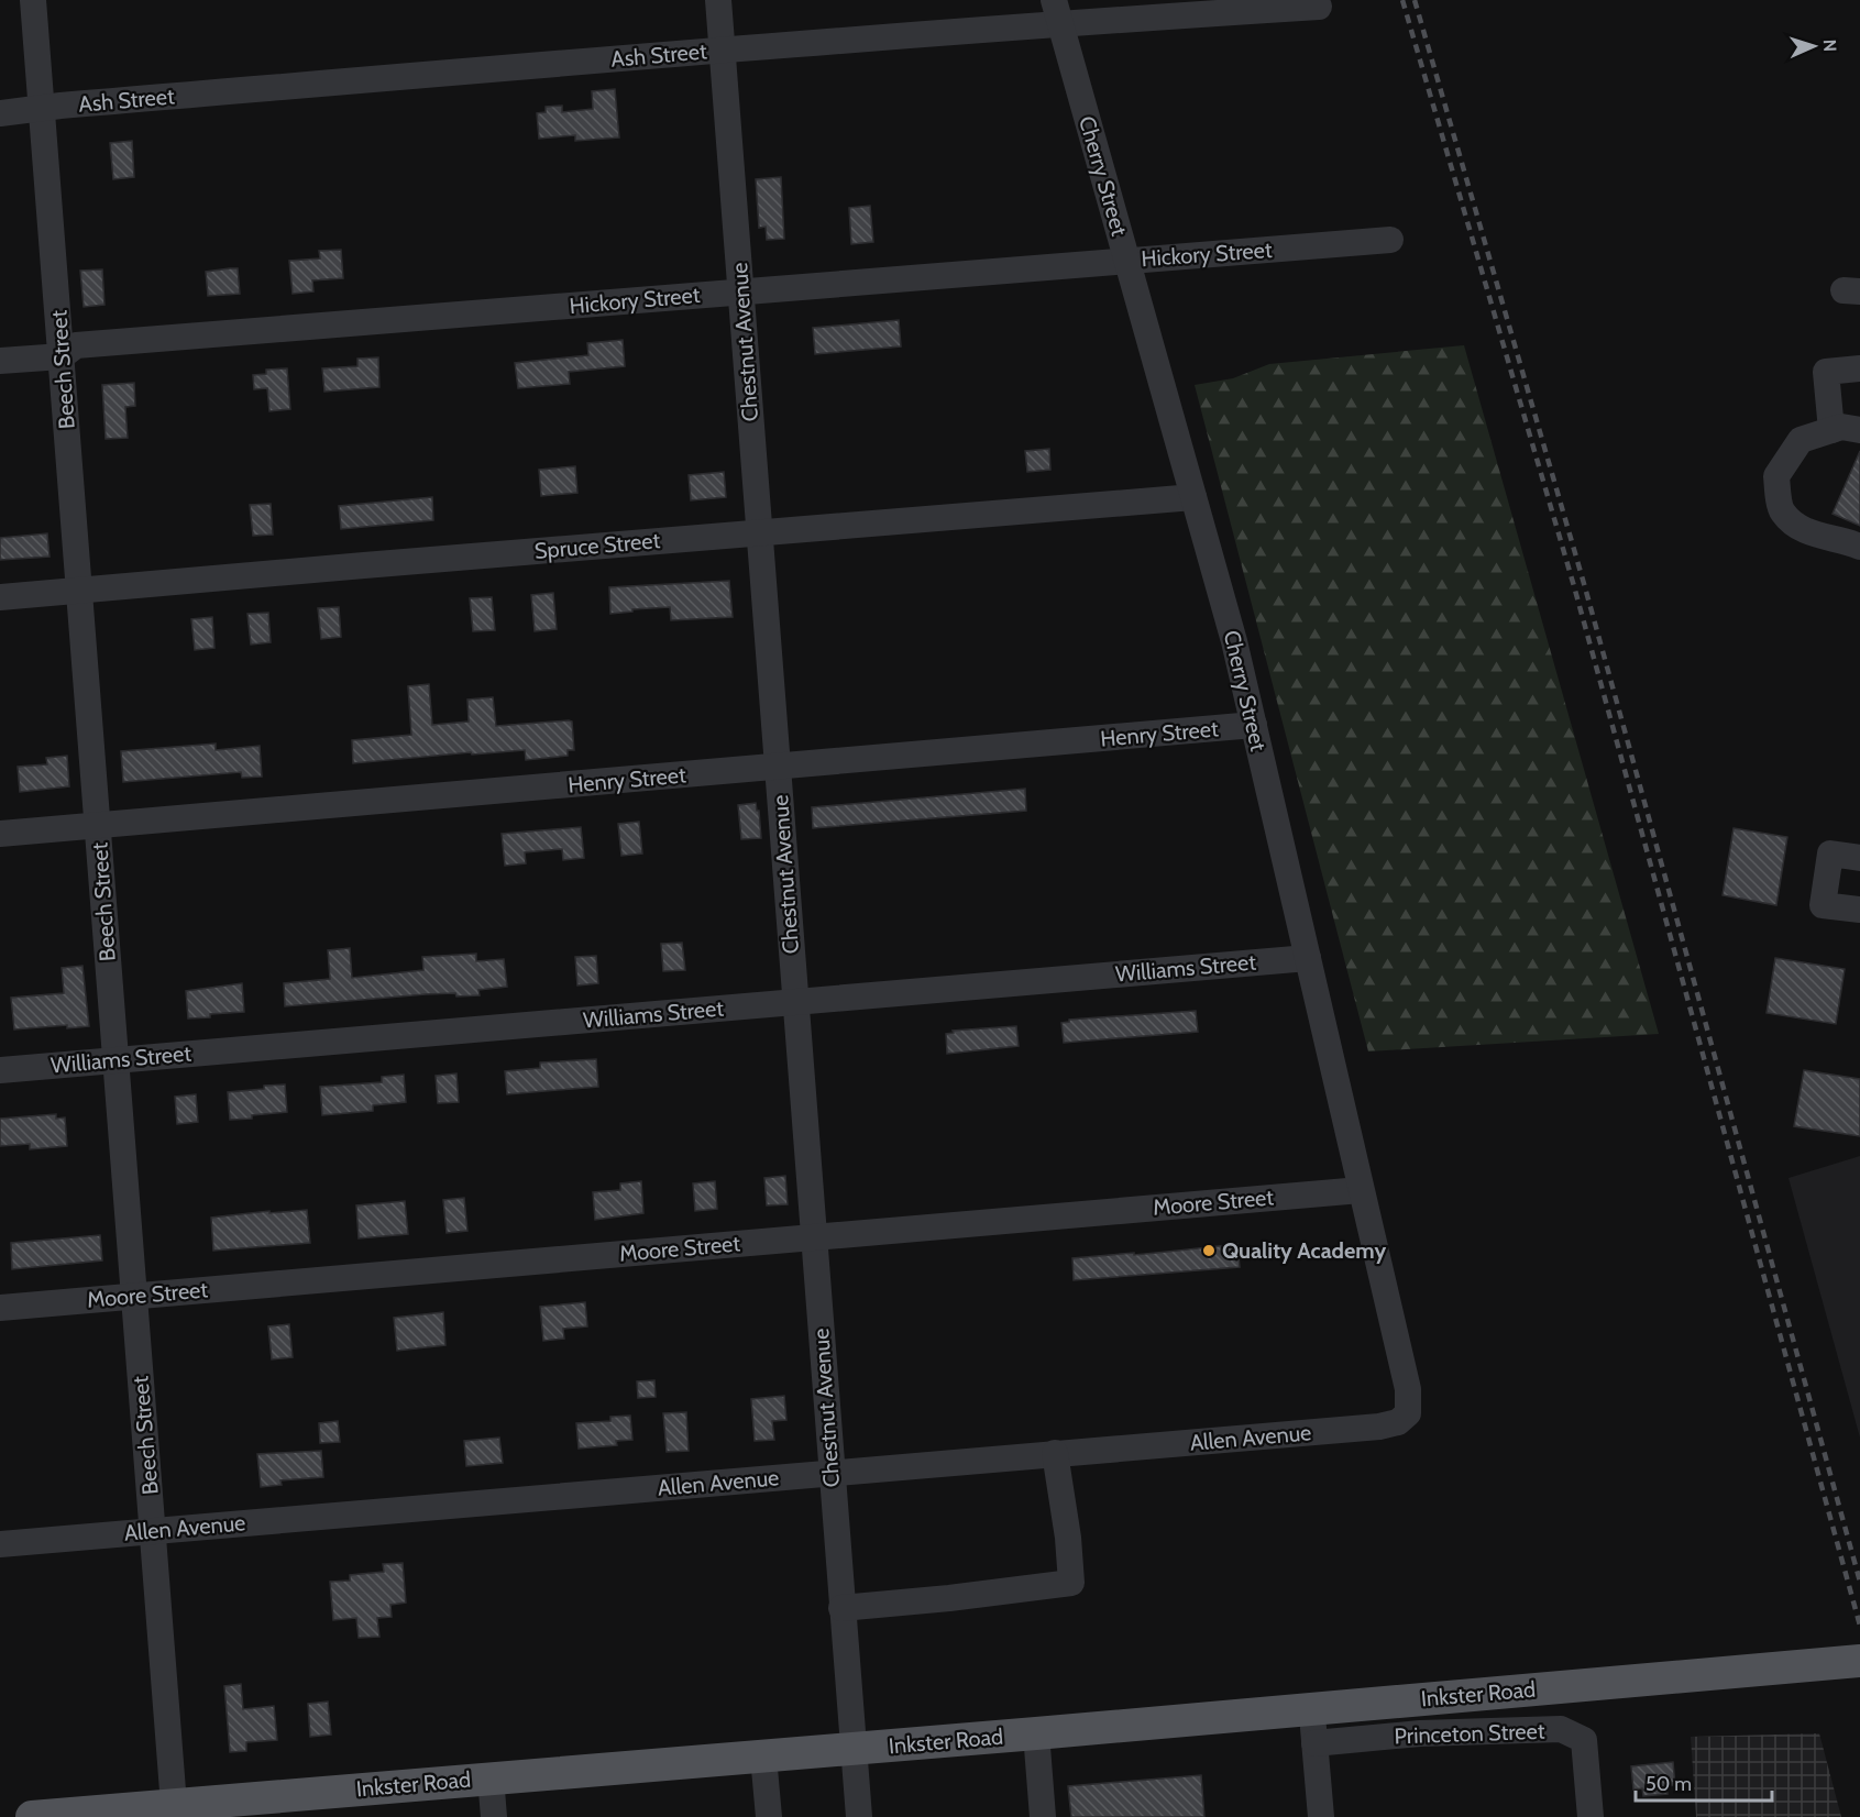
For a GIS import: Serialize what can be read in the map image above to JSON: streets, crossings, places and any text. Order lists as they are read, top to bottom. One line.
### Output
{"streets":{"main road":["Inkster Road"],"street":["Ash Street","Cherry Street","Hickory Street","Chestnut Avenue","Beech Street","Spruce Street","Henry Street","Williams Street","Moore Street","Allen Avenue","Princeton Street"]},"crossings":[["Ash Street","Cherry Street"],["Ash Street","Chestnut Avenue"],["Ash Street","Beech Street"],["Cherry Street","Hickory Street"],["Cherry Street","Spruce Street"],["Cherry Street","Henry Street"],["Cherry Street","Williams Street"],["Cherry Street","Moore Street"],["Cherry Street","Allen Avenue"],["Hickory Street","Chestnut Avenue"],["Hickory Street","Beech Street"],["Chestnut Avenue","Spruce Street"],["Chestnut Avenue","Henry Street"],["Chestnut Avenue","Williams Street"],["Chestnut Avenue","Moore Street"],["Chestnut Avenue","Allen Avenue"],["Chestnut Avenue","Inkster Road"],["Beech Street","Spruce Street"],["Beech Street","Henry Street"],["Beech Street","Williams Street"],["Beech Street","Moore Street"],["Beech Street","Allen Avenue"],["Beech Street","Inkster Road"]],"places":["Quality Academy"],"scale_bar":"50 m","north":"right"}
